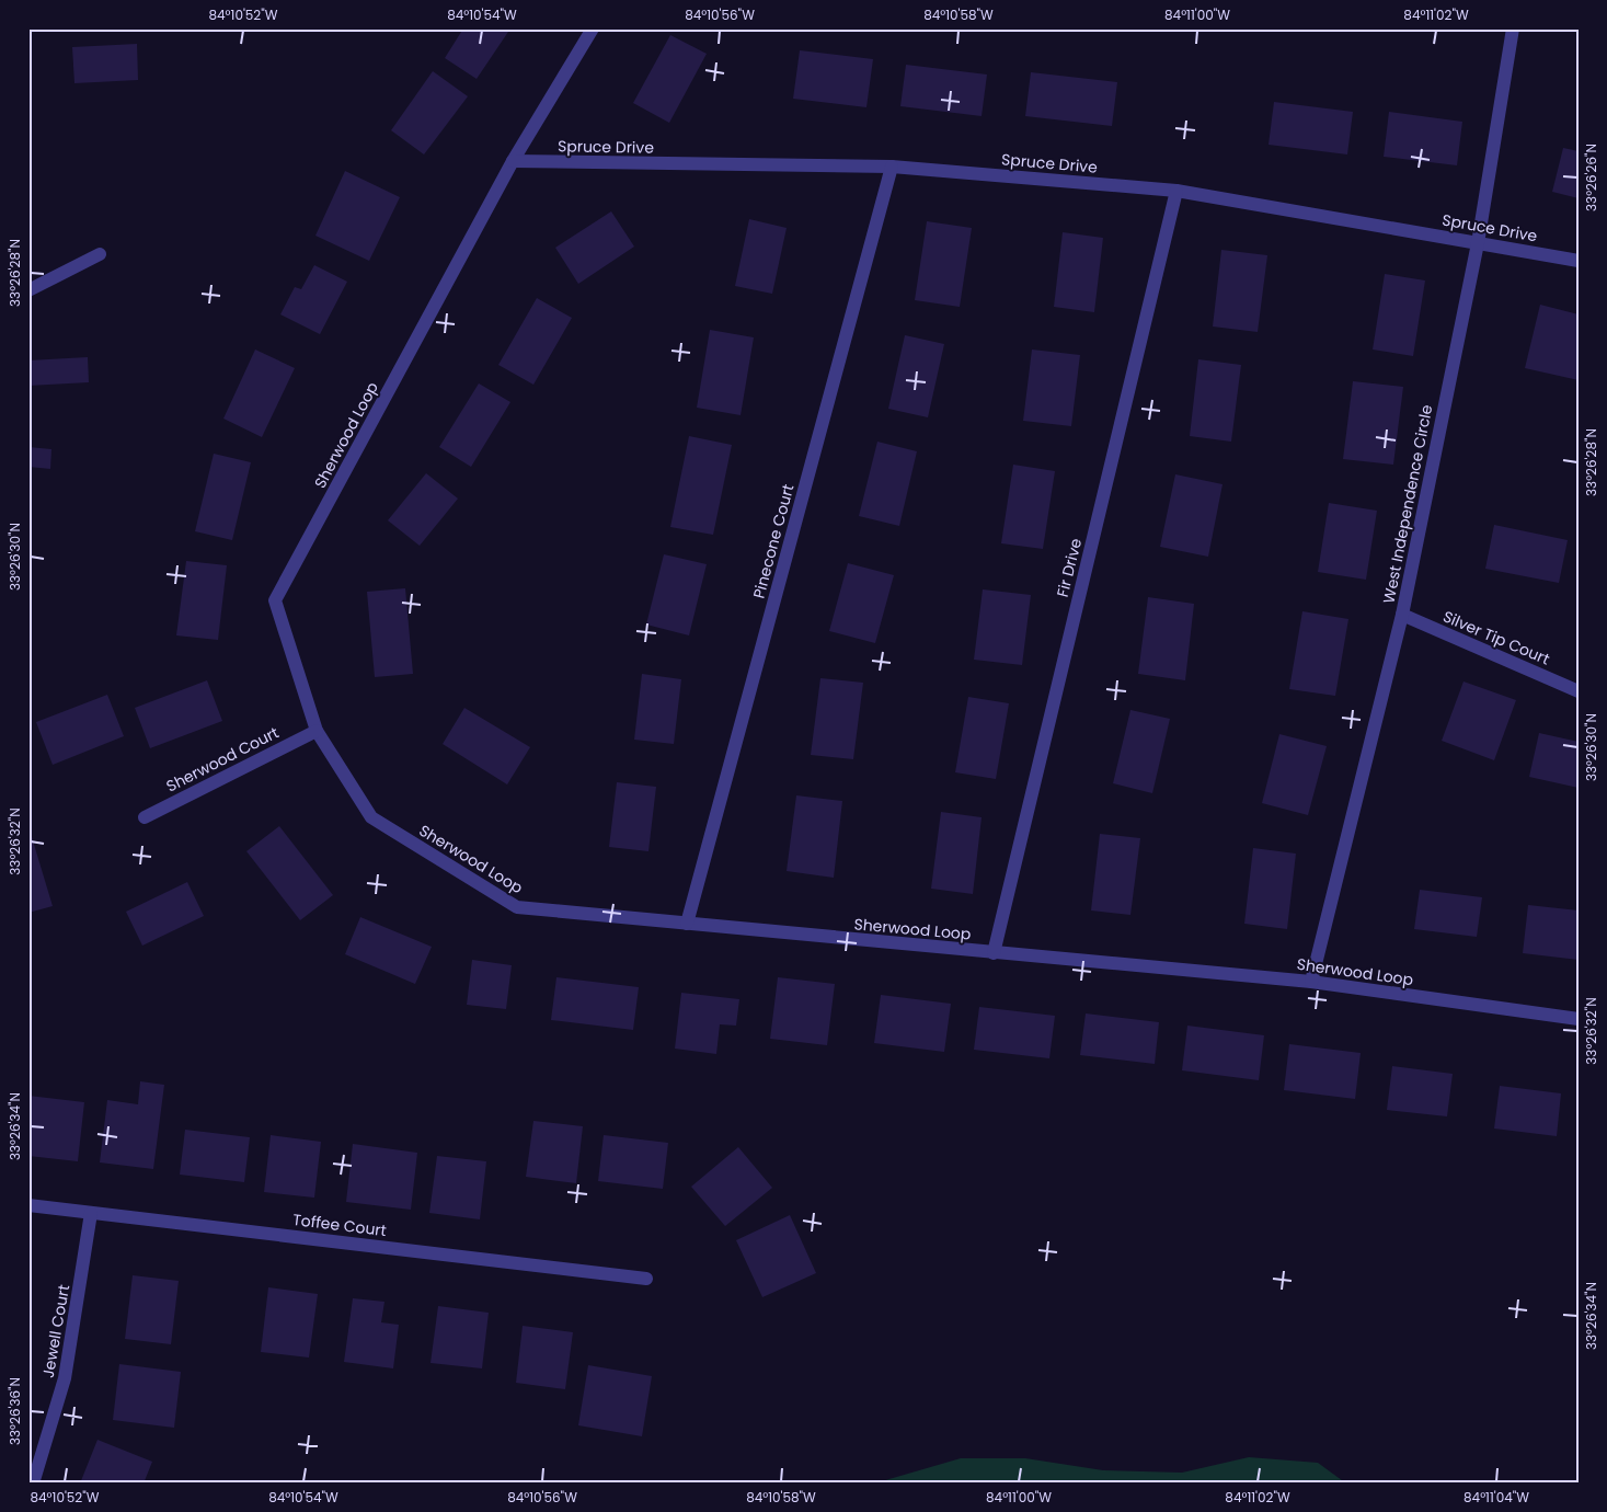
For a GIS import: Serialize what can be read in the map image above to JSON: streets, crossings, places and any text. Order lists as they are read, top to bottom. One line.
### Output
{"streets":{"street":["Spruce Drive","Sherwood Loop","West Independence Circle","Pinecone Court","Fir Drive","Silver Tip Court","Sherwood Court","Toffee Court","Jewell Court"]},"crossings":[["Spruce Drive","Sherwood Loop"],["Spruce Drive","West Independence Circle"],["Spruce Drive","Pinecone Court"],["Spruce Drive","Fir Drive"],["Sherwood Loop","West Independence Circle"],["Sherwood Loop","Pinecone Court"],["Sherwood Loop","Fir Drive"],["Sherwood Loop","Sherwood Court"],["West Independence Circle","Silver Tip Court"],["Toffee Court","Jewell Court"]],"coordinates":["84°10'52\"W","84°10'54\"W","84°10'56\"W","84°10'58\"W","84°11'00\"W","84°11'02\"W","33°26'26\"N","33°26'28\"N","33°26'30\"N","33°26'32\"N","33°26'34\"N","33°26'36\"N","84°11'04\"W"]}
